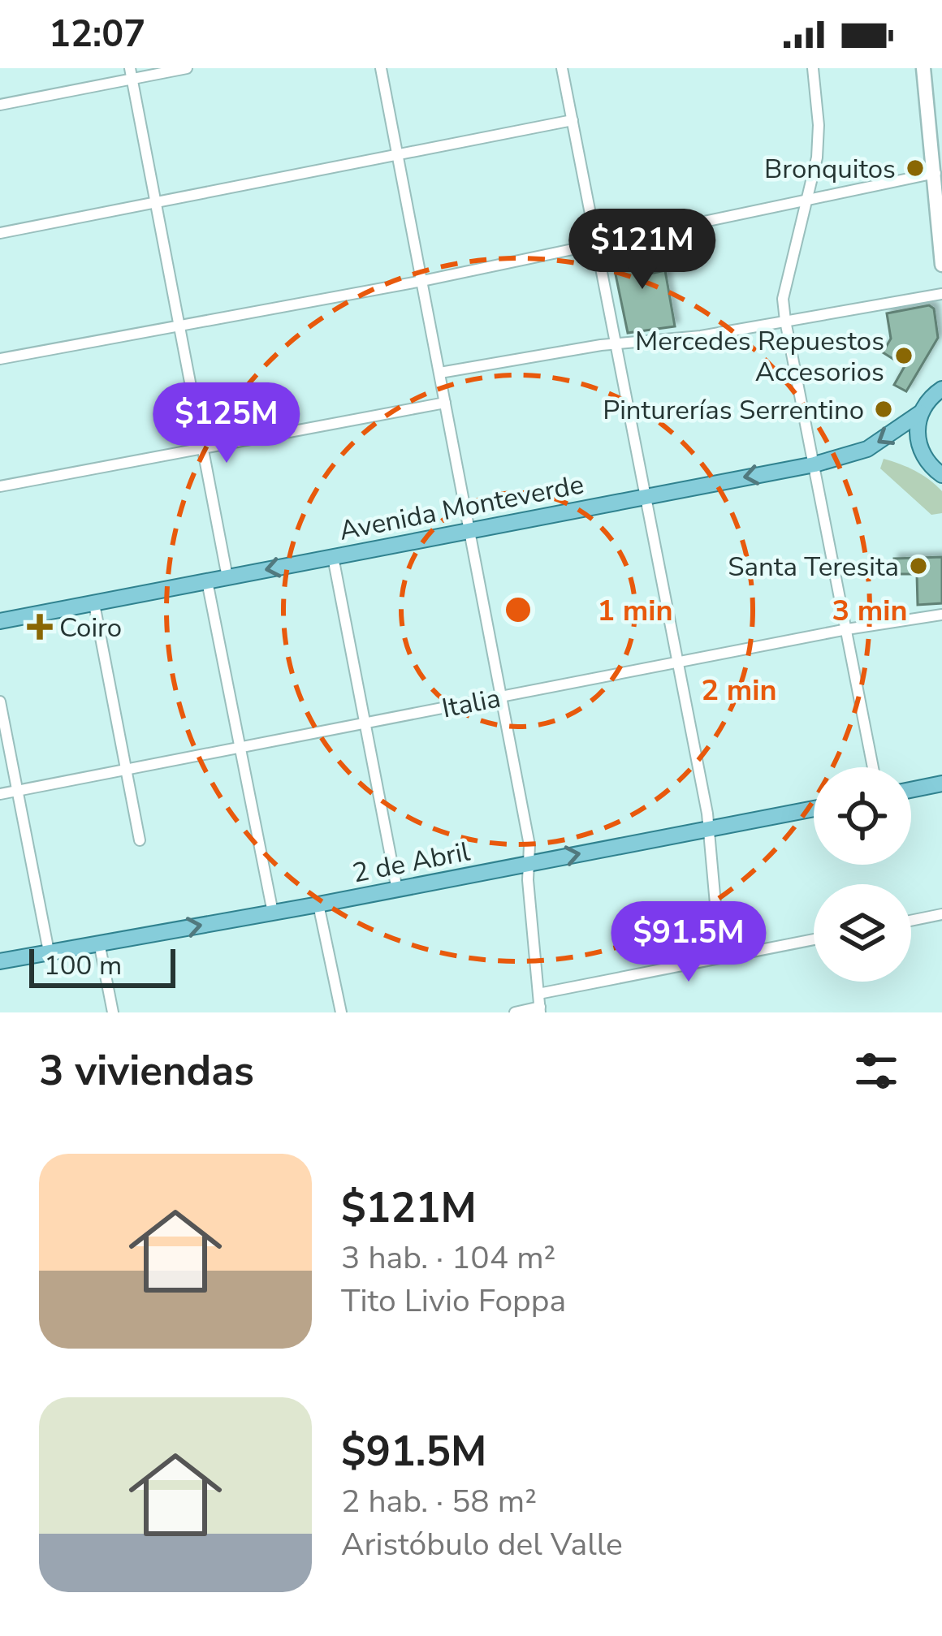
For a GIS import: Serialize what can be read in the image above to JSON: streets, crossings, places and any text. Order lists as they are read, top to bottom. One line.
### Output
{"streets":{"main road":["Avenida Monteverde","2 de Abril"],"street":["Italia"]},"one_way":["Avenida Monteverde","2 de Abril"],"places":{"other":["Bronquitos","Mercedes Repuestos Accesorios","Pinturerías Serrentino","Santa Teresita"],"health":["Coiro"]},"scale_bar":"100 m","page":{"status":"12:07","price":["$121M","$125M","$91.5M"],"scale":"100 m","heading":"3 viviendas","list":[{"name":"$121M","note":"3 hab. · 104 m² · Tito Livio Foppa"},{"name":"$91.5M","note":"2 hab. · 58 m² · Aristóbulo del Valle"}]},"rings":["1 min","3 min","2 min"]}
